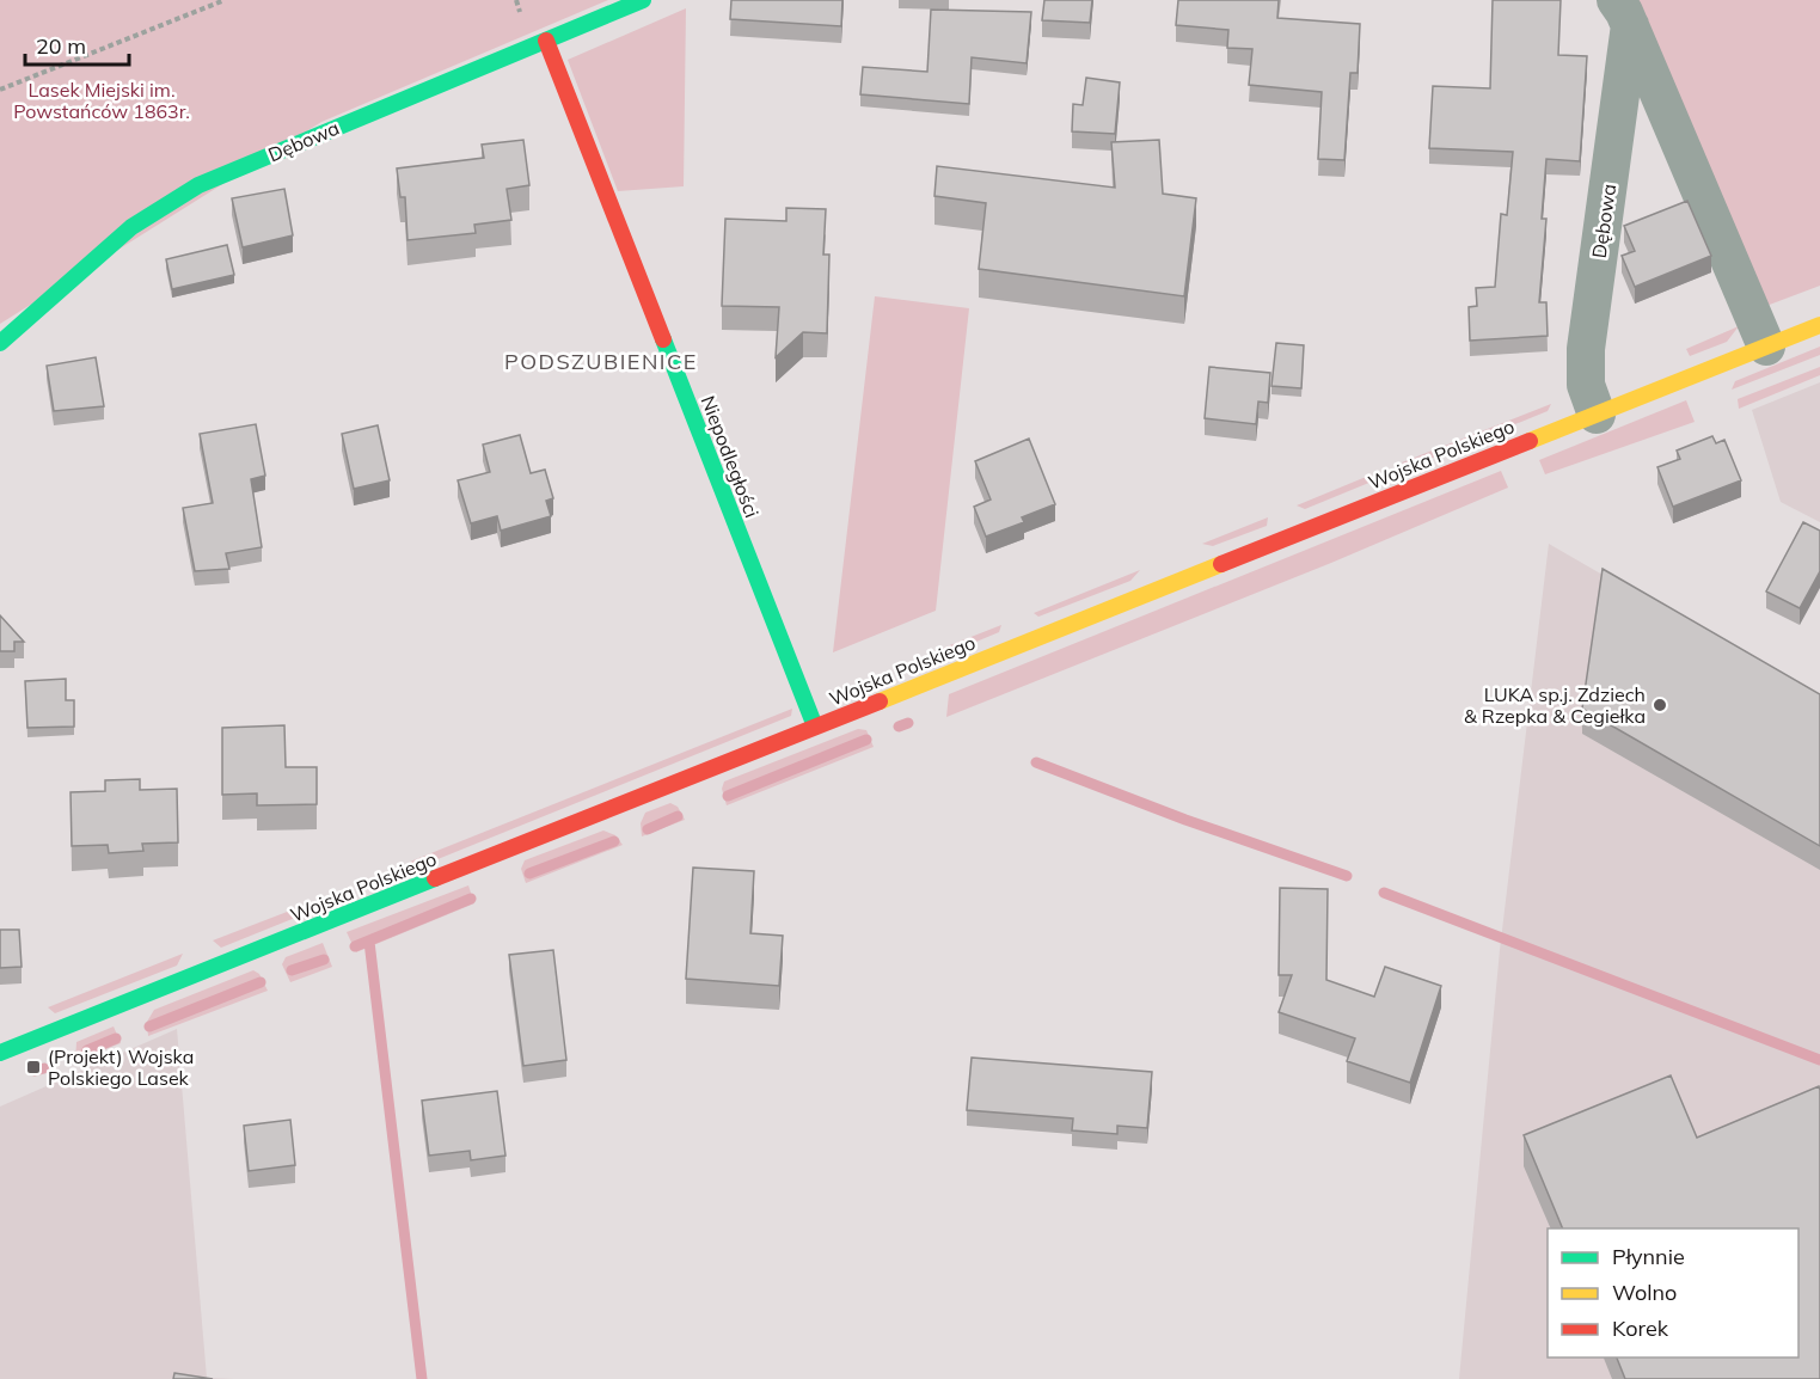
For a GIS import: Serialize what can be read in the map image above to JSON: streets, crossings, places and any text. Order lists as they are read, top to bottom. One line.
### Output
{"streets":{"street":["Dębowa","Wojska Polskiego","Niepodległości"]},"crossings":[["Dębowa","Wojska Polskiego"],["Dębowa","Niepodległości"],["Wojska Polskiego","Niepodległości"]],"districts":["PODSZUBIENICE"],"parks":["Lasek Miejski im. Powstańców 1863r."],"places":{"other":["LUKA sp.j. Zdziech & Rzepka & Cegiełka"],"transit":["(Projekt) Wojska Polskiego Lasek"]},"legend":["Płynnie","Wolno","Korek"],"scale_bar":"20 m"}
